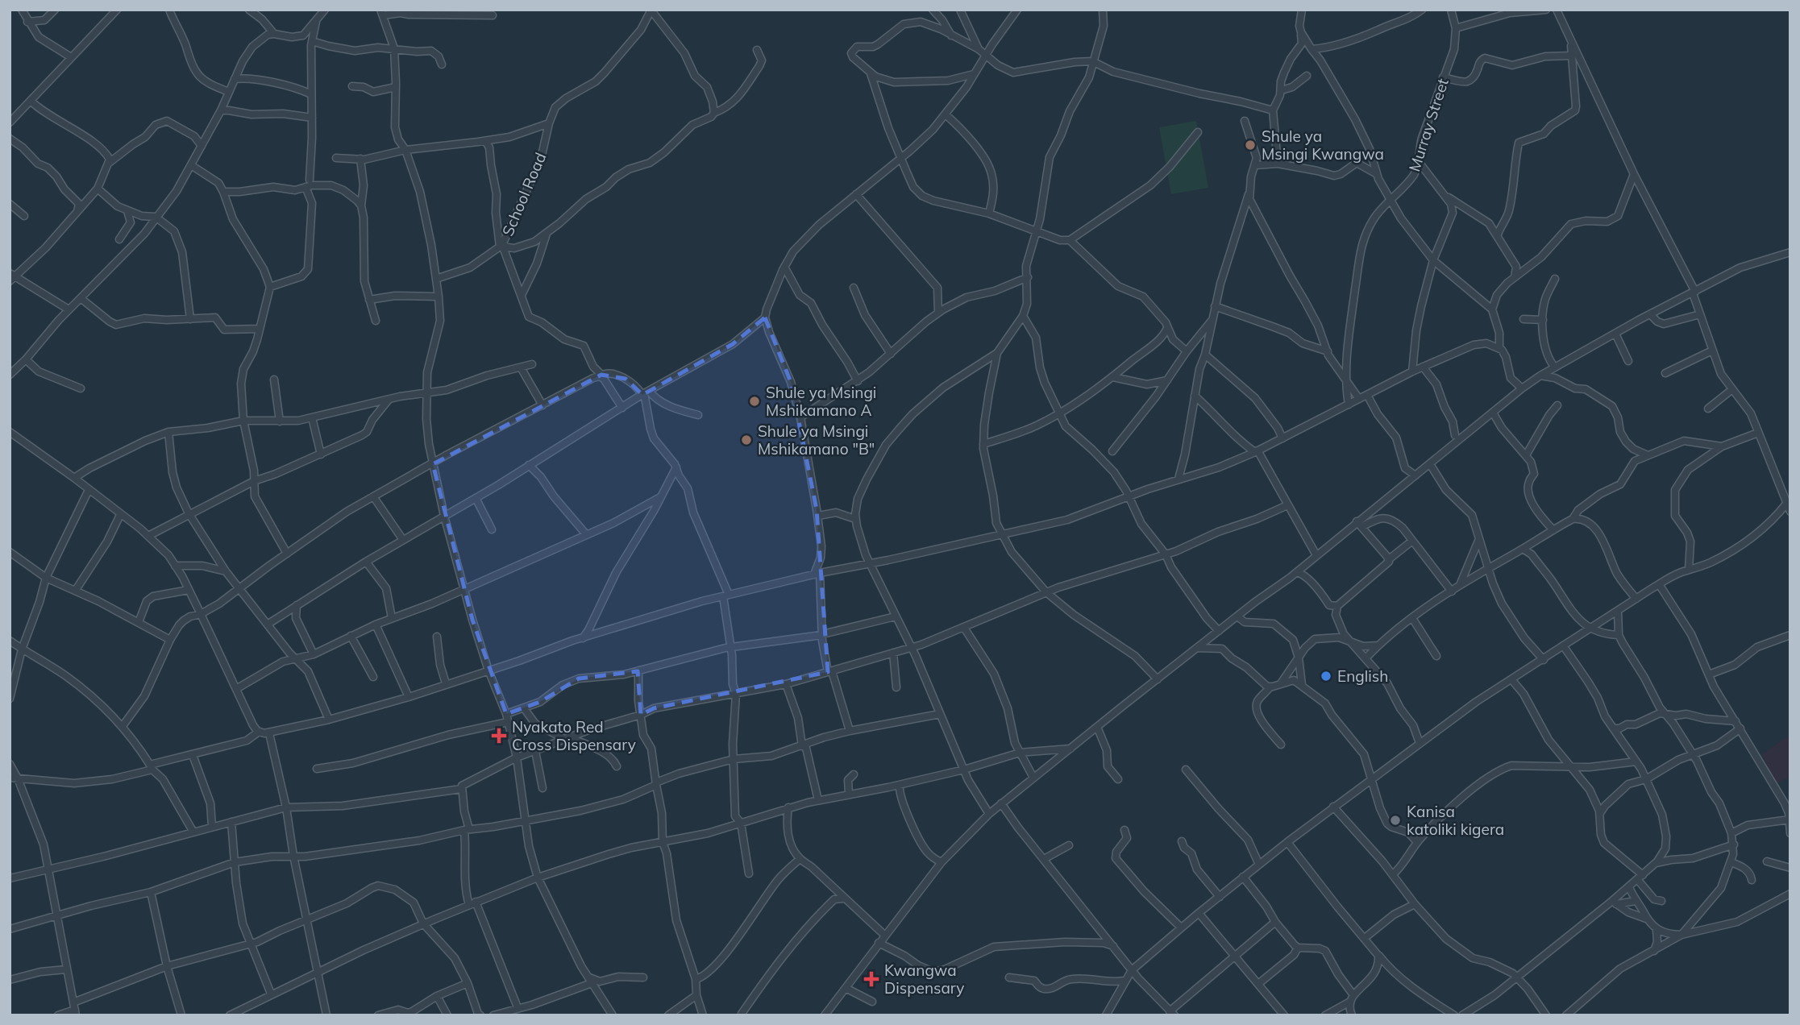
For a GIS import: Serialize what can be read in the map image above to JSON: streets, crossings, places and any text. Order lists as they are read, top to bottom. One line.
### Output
{"streets":{"street":["Murray Street","School Road"]},"places":{"other":["Shule ya Msingi Kwangwa","Shule ya Msingi Mshikamano A","Shule ya Msingi Mshikamano \"B\"","English","Kanisa katoliki kigera"],"health":["Nyakato Red Cross Dispensary","Kwangwa Dispensary"]}}
